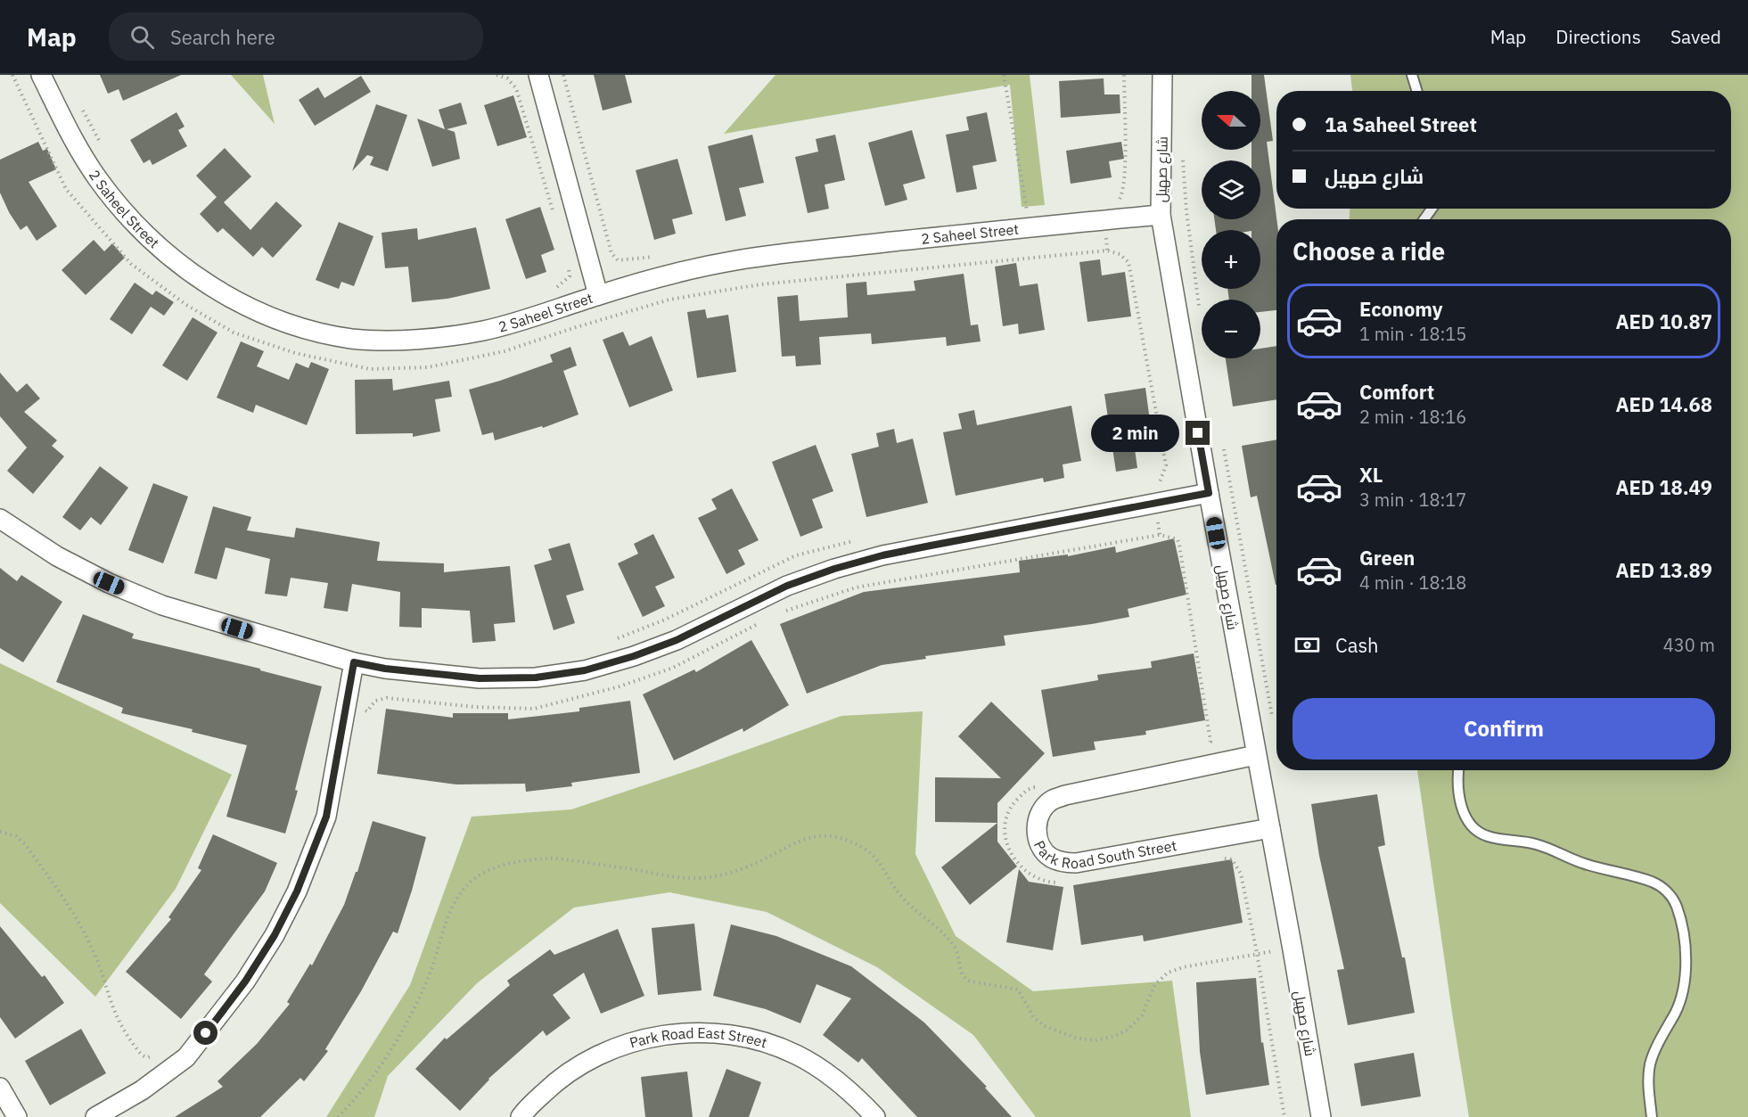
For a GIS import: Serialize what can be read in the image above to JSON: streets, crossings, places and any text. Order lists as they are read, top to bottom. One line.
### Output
{"streets":{"street":["شارع صهيل","2 Saheel Street","Park Road South Street","Park Road East Street"]},"crossings":[["شارع صهيل","2 Saheel Street"],["شارع صهيل","Park Road South Street"]],"north":"left","page":{"header":"Map","search":"Search here","nav":["Map","Directions","Saved"],"map_buttons":["+","−"],"banner":["1a Saheel Street","شارع صهيل"],"heading":"Choose a ride","list":[{"name":"Economy","note":"1 min · 18:15","value":"AED 10.87"},{"name":"Comfort","note":"2 min · 18:16","value":"AED 14.68"},{"name":"XL","note":"3 min · 18:17","value":"AED 18.49"},{"name":"Green","note":"4 min · 18:18","value":"AED 13.89"}],"bubble":"2 min","pay":["Cash","430 m"],"buttons":"Confirm"}}
